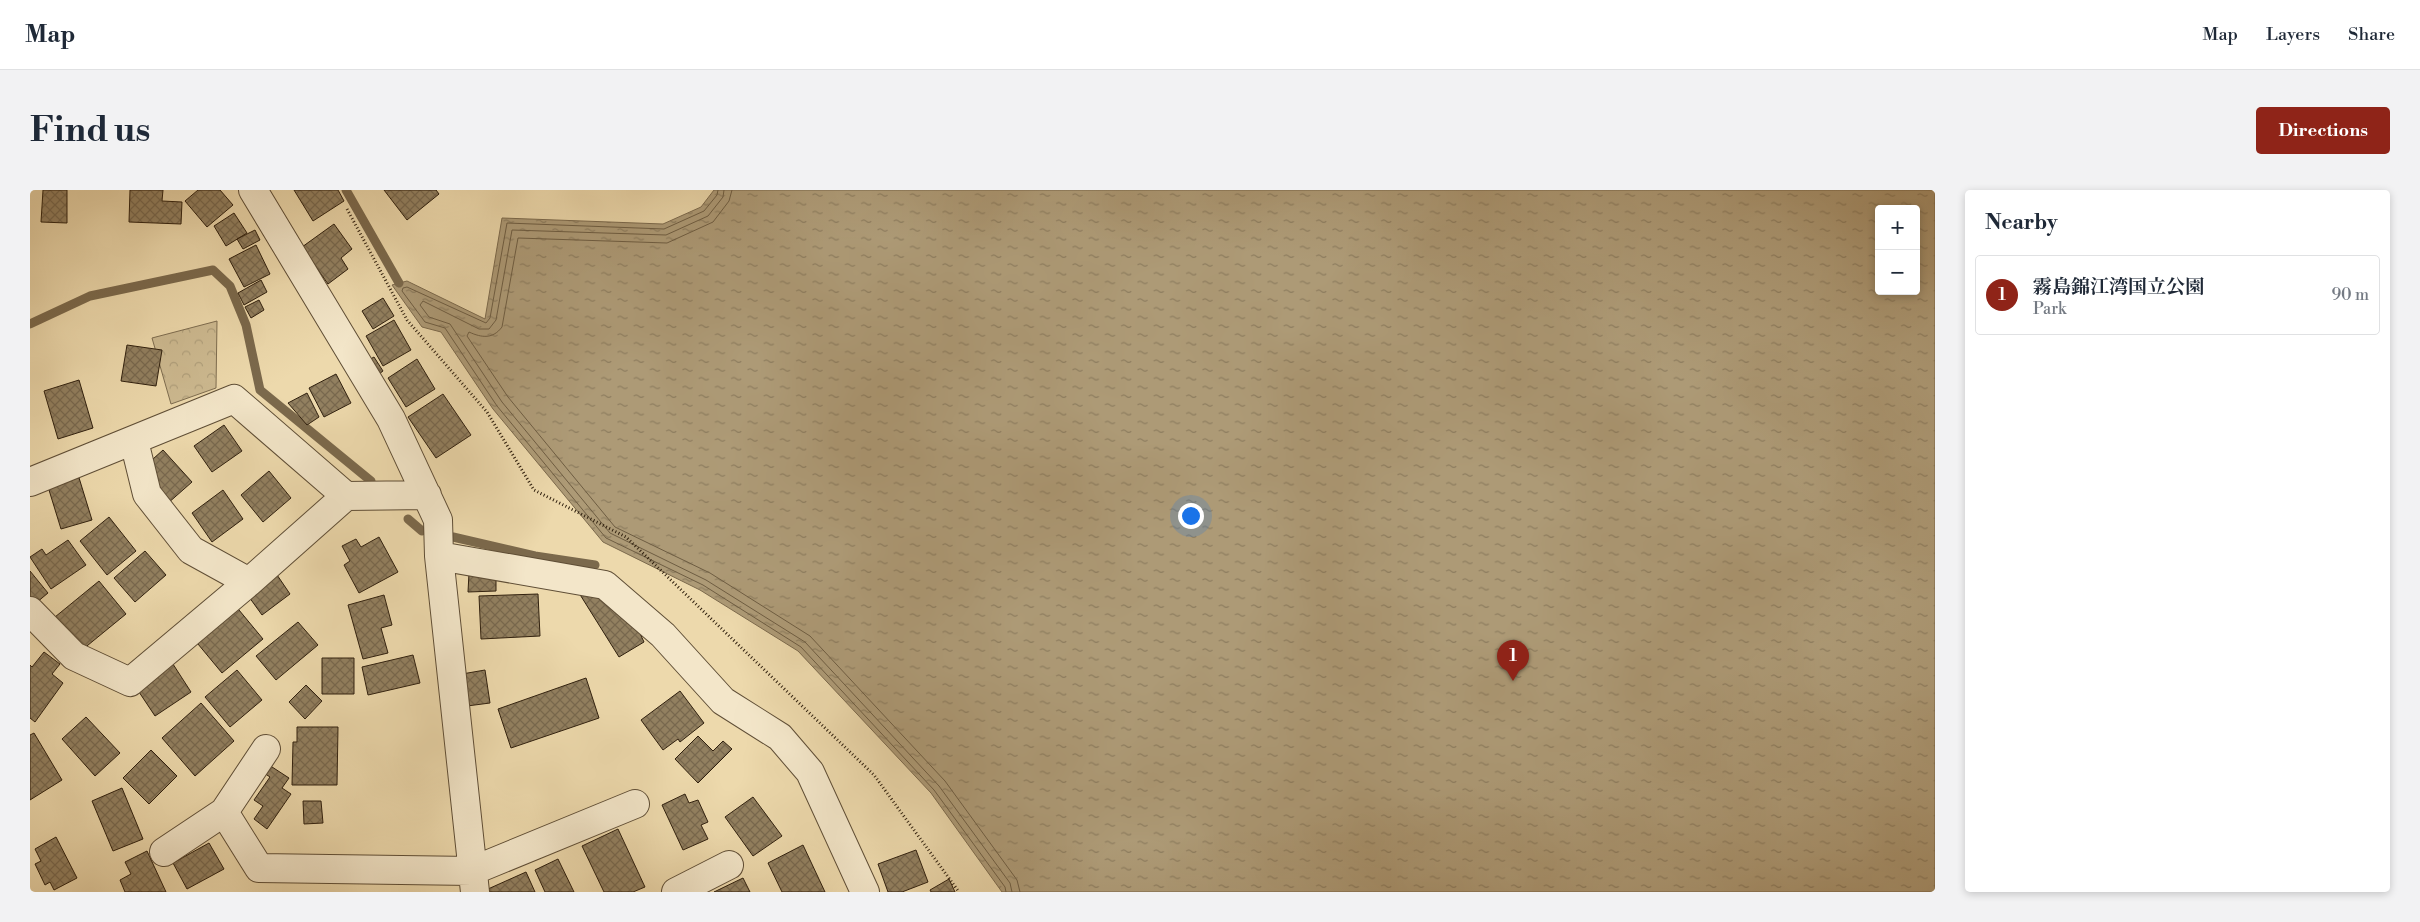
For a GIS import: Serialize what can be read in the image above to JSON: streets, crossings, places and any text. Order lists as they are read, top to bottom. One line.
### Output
{"page":{"header":"Map","nav":["Map","Layers","Share"],"buttons":"Directions","title":"Find us","heading":"Nearby","map_buttons":["+","−"],"list":[{"mark":"1","name":"霧島錦江湾国立公園","note":"Park","value":"90 m"}],"pins":"1"}}
